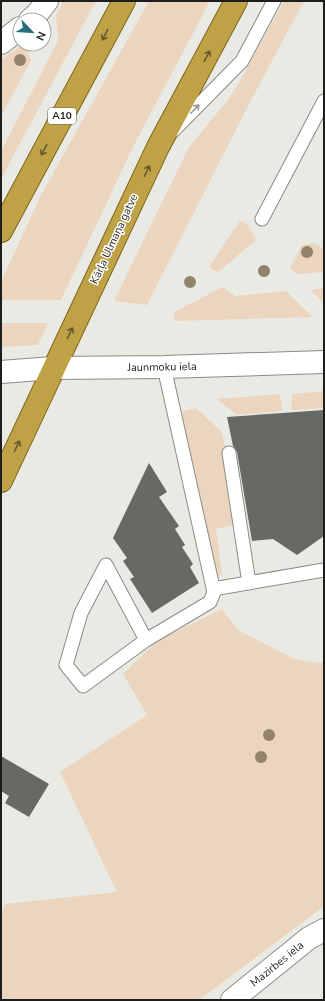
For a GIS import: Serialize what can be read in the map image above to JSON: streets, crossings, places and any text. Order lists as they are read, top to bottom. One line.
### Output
{"streets":{"highway":["A10","Kārļa Ulmaņa gatve"],"street":["Jaunmoku iela","Mazirbes iela"]},"crossings":[["Kārļa Ulmaņa gatve","Jaunmoku iela"]],"north":"bottom right"}
